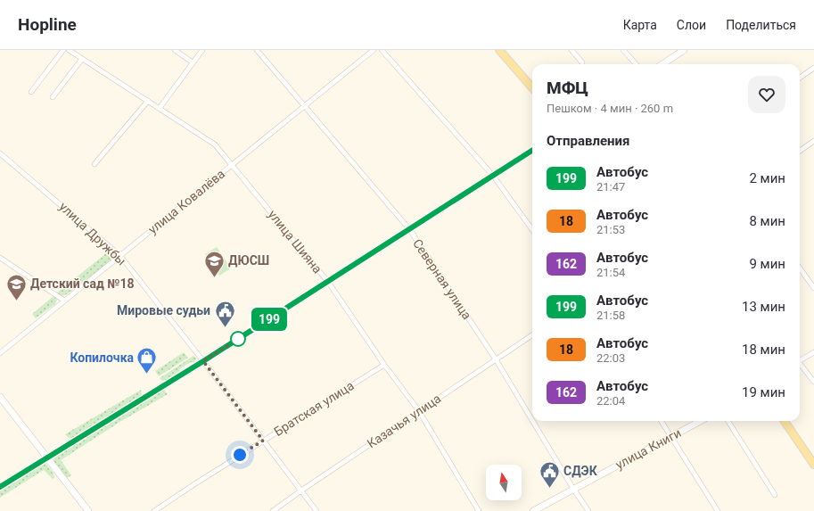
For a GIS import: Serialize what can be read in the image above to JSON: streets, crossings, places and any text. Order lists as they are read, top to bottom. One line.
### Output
{"streets":{"street":["улица Ковалёва","улица Дружбы","улица Шияна","Северная улица","Братская улица","Казачья улица","улица Книги"]},"crossings":[["улица Ковалёва","улица Дружбы"],["улица Ковалёва","улица Шияна"],["улица Ковалёва","Северная улица"],["улица Дружбы","Братская улица"],["улица Дружбы","Казачья улица"],["улица Шияна","Братская улица"],["улица Шияна","Казачья улица"],["Северная улица","Казачья улица"],["Северная улица","улица Книги"]],"places":{"school or university":["ДЮСШ","Детский сад №18"],"public building":["Мировые судьи","СДЭК"],"shop":["Копилочка"]},"lines":["bus line 199"],"north":"top","page":{"header":"Hopline","nav":["Карта","Слои","Поделиться"],"on_map":"199","heading":[["МФЦ","Пешком · 4 мин · 260 m"],"Отправления"],"list":[{"mark":"199","name":"Автобус","note":"21:47","value":"2 мин"},{"mark":"18","name":"Автобус","note":"21:53","value":"8 мин"},{"mark":"162","name":"Автобус","note":"21:54","value":"9 мин"},{"mark":"199","name":"Автобус","note":"21:58","value":"13 мин"},{"mark":"18","name":"Автобус","note":"22:03","value":"18 мин"},{"mark":"162","name":"Автобус","note":"22:04","value":"19 мин"}]}}
